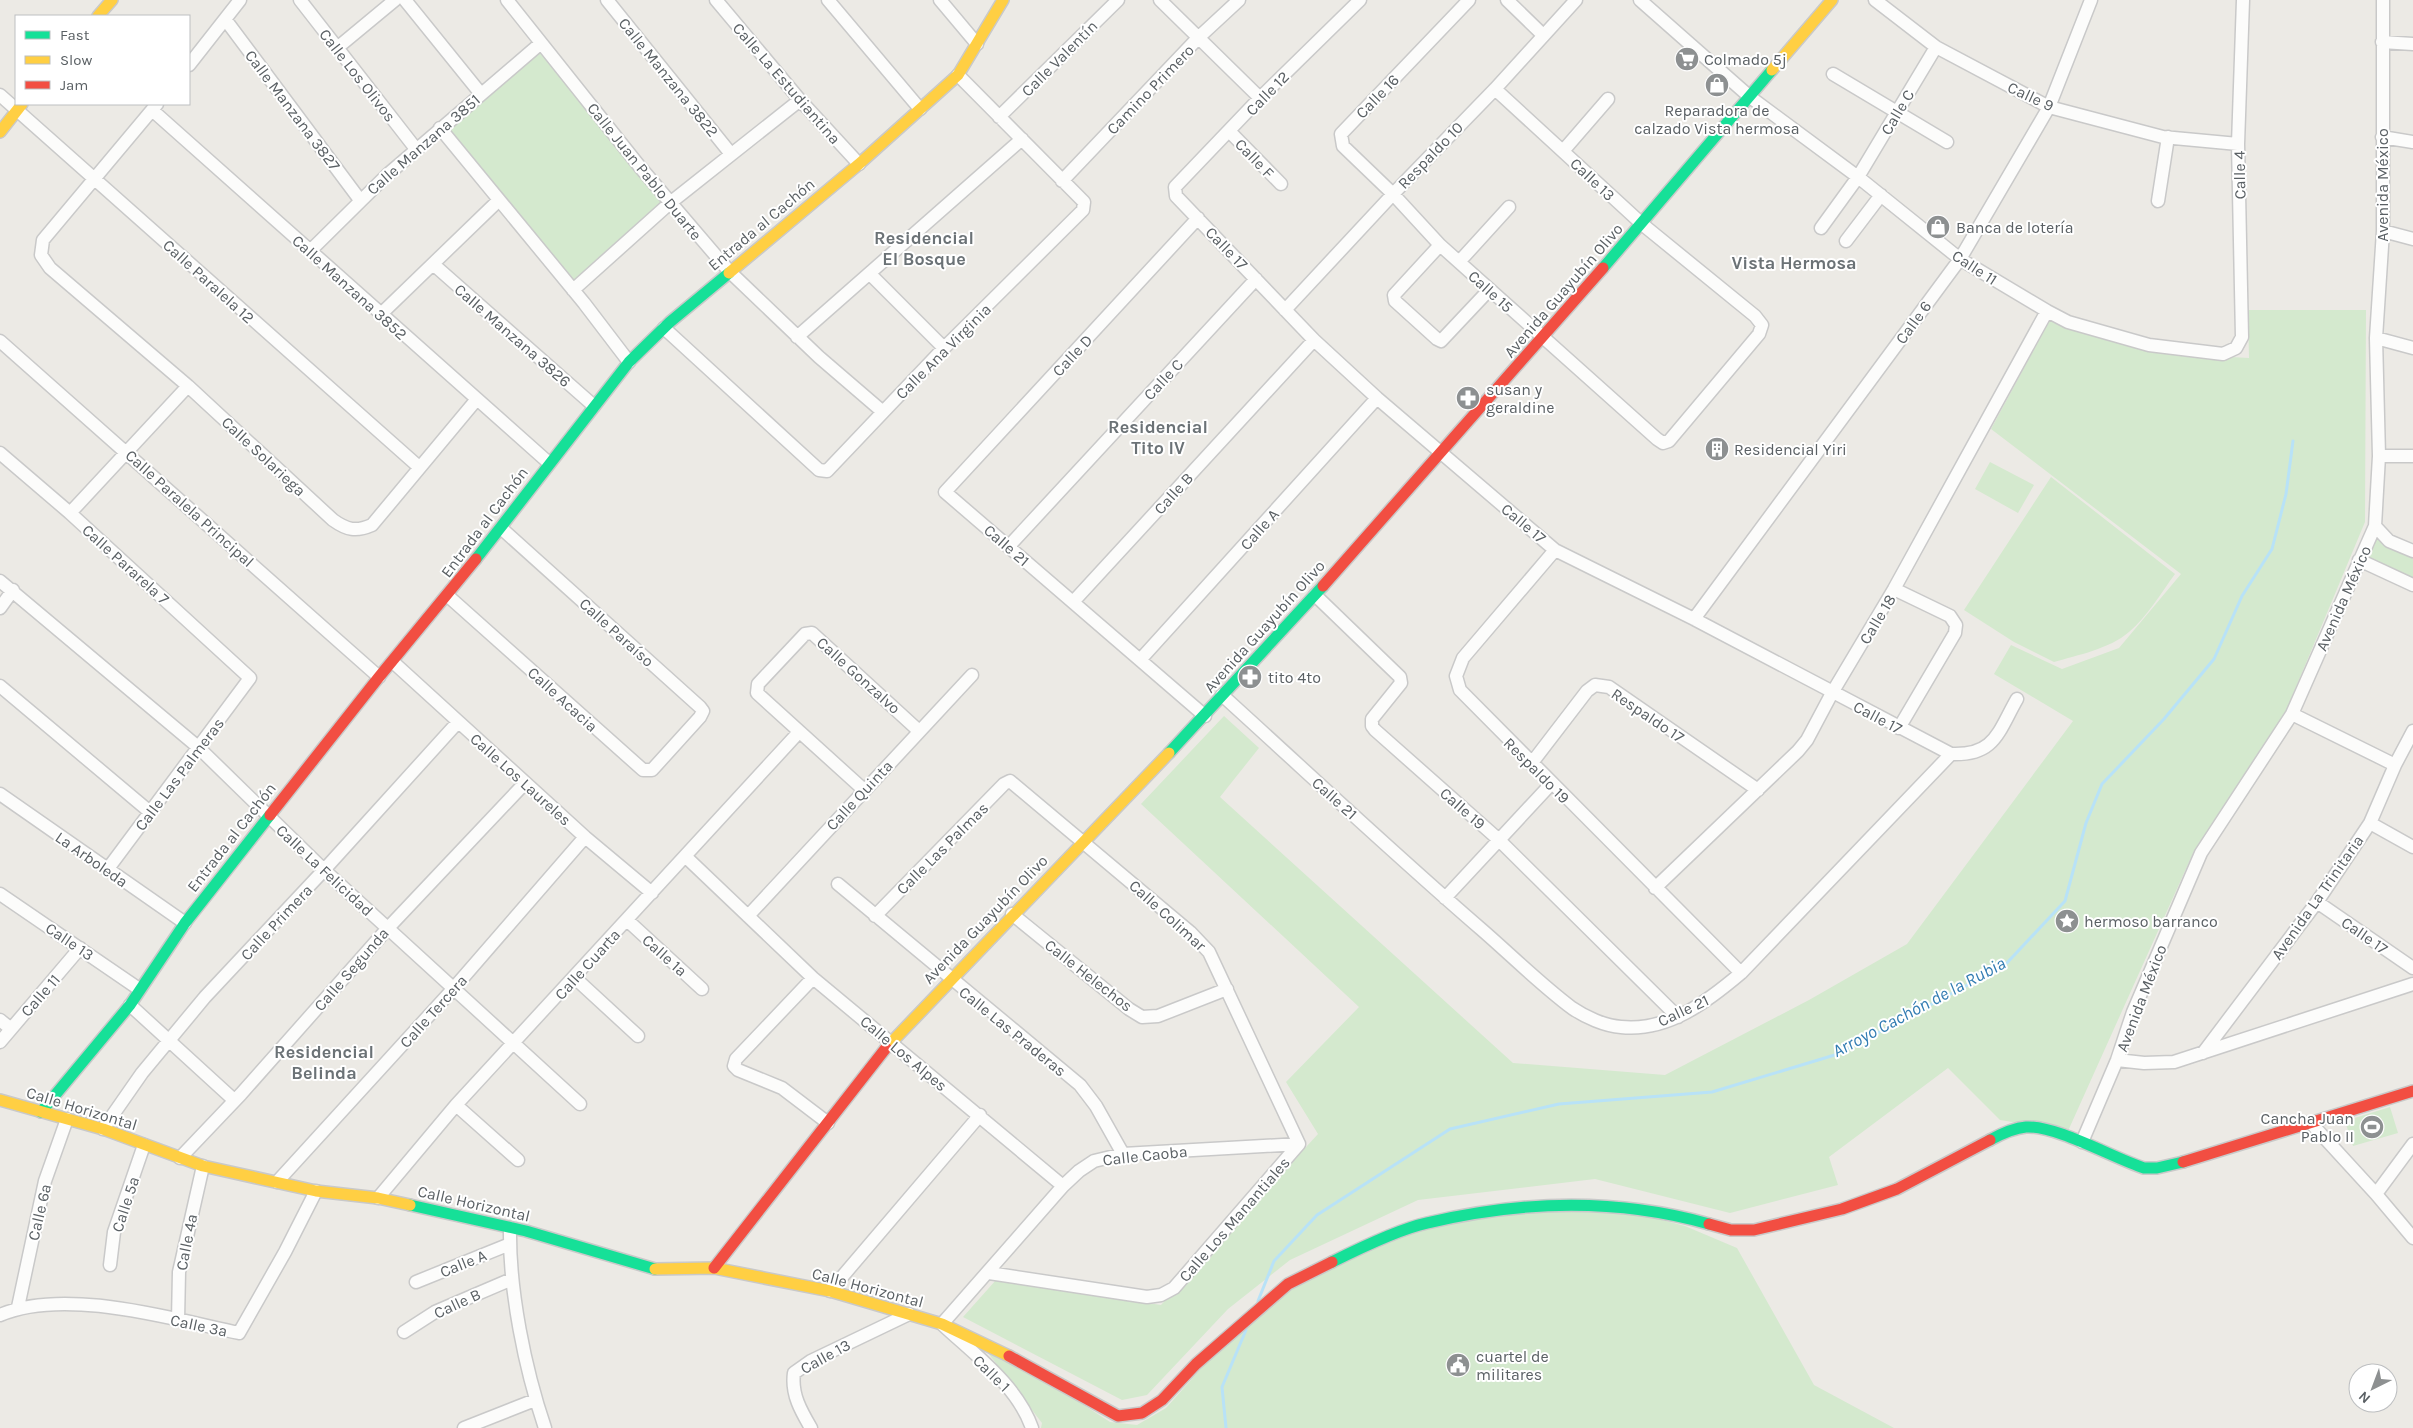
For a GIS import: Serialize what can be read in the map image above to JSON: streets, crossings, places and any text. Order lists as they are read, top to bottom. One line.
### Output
{"streets":{"main road":["Entrada al Cachón","Avenida Guayubín Olivo","Calle Horizontal"],"street":["Calle Valentín","Calle Los Olivos","Calle Manzana 3822","Calle La Estudiantina","Camino Primero","Calle 12","Calle 16","Calle 9","Calle Manzana 3827","Calle C","Calle Manzana 3851","Respaldo 10","Calle F","Calle Juan Pablo Duarte","Calle 4","Calle 13","Avenida México","Calle 17","Calle 11","Calle Paralela 12","Calle Manzana 3852","Calle 15","Calle 6","Calle Manzana 3826","Calle Ana Virginia","Calle D","Calle Solariega","Calle B","Calle Paralela Principal","Calle A","Calle 21","Calle Pararela 7","Calle 18","Calle Paraíso","Calle Gonzalvo","Calle Acacia","Respaldo 17","Respaldo 19","Calle Las Palmeras","Calle Los Laureles","Calle Quinta","Calle 19","Calle Las Palmas","La Arboleda","Calle La Felicidad","Avenida La Trinitaria","Calle Colimar","Calle Primera","Calle 1a","Calle Cuarta","Calle Segunda","Calle Helechos","Calle Tercera","Calle Las Praderas","Calle Los Alpes","Calle Caoba","Calle 5a","Calle 6a","Calle Los Manantiales","Calle 4a","Calle 3a","Calle 1"]},"crossings":[["Calle Valentín","Calle Ana Virginia"],["Calle Los Olivos","Calle Manzana 3851"],["Calle La Estudiantina","Entrada al Cachón"],["Camino Primero","Calle Ana Virginia"],["Calle 12","Calle F"],["Calle 12","Calle 17"],["Calle 16","Respaldo 10"],["Calle 16","Calle 15"],["Calle 9","Calle C"],["Calle 9","Calle 4"],["Calle 9","Calle 6"],["Calle Manzana 3827","Calle Manzana 3851"],["Calle C","Calle 17"],["Calle C","Calle 11"],["Calle C","Calle 21"],["Calle Manzana 3851","Calle Juan Pablo Duarte"],["Calle Manzana 3851","Calle Manzana 3852"],["Respaldo 10","Calle 13"],["Respaldo 10","Calle 17"],["Respaldo 10","Calle 15"],["Calle Juan Pablo Duarte","Entrada al Cachón"],["Calle Juan Pablo Duarte","Calle Ana Virginia"],["Calle 4","Calle 11"],["Calle 13","Entrada al Cachón"],["Calle 13","Calle 11"],["Calle 13","Avenida Guayubín Olivo"],["Calle 13","Calle 15"],["Calle 13","Calle Horizontal"],["Avenida México","Calle Horizontal"],["Entrada al Cachón","Calle Manzana 3852"],["Entrada al Cachón","Calle Manzana 3826"],["Entrada al Cachón","Calle Ana Virginia"],["Entrada al Cachón","Calle Paralela Principal"],["Entrada al Cachón","Calle Paraíso"],["Entrada al Cachón","Calle Acacia"],["Entrada al Cachón","Calle Los Laureles"],["Entrada al Cachón","La Arboleda"],["Entrada al Cachón","Calle La Felicidad"],["Entrada al Cachón","Calle Horizontal"],["Calle 17","Avenida Guayubín Olivo"],["Calle 17","Calle 6"],["Calle 17","Calle D"],["Calle 17","Calle B"],["Calle 17","Calle A"],["Calle 17","Calle 21"],["Calle 17","Calle 18"],["Calle 17","Respaldo 19"],["Calle 17","Avenida La Trinitaria"],["Calle 11","Avenida Guayubín Olivo"],["Calle 11","Calle 6"],["Calle 11","Calle 18"],["Calle Paralela 12","Calle Solariega"],["Calle Manzana 3852","Calle Solariega"],["Avenida Guayubín Olivo","Calle 15"],["Avenida Guayubín Olivo","Calle 21"],["Avenida Guayubín Olivo","Calle 19"],["Avenida Guayubín Olivo","Calle Colimar"],["Avenida Guayubín Olivo","Calle Helechos"],["Avenida Guayubín Olivo","Calle Las Praderas"],["Avenida Guayubín Olivo","Calle Los Alpes"],["Avenida Guayubín Olivo","Calle Horizontal"],["Calle D","Calle 21"],["Calle B","Calle 21"],["Calle A","Calle 21"],["Calle 21","Respaldo 19"],["Calle 21","Calle 19"],["Calle Pararela 7","Calle Las Palmeras"],["Calle 18","Respaldo 17"],["Calle 18","Respaldo 19"],["Calle Paraíso","Calle Acacia"],["Calle Gonzalvo","Calle Quinta"],["Calle Gonzalvo","Calle Cuarta"],["Respaldo 17","Respaldo 19"],["Calle Las Palmeras","La Arboleda"],["Calle Las Palmeras","Calle La Felicidad"],["Calle Los Laureles","Calle Primera"],["Calle Los Laureles","Calle Cuarta"],["Calle Los Laureles","Calle Segunda"],["Calle Los Laureles","Calle Tercera"],["Calle Quinta","Calle Los Alpes"],["Calle Las Palmas","Calle Colimar"],["Calle Las Palmas","Calle Las Praderas"],["Calle La Felicidad","Calle Primera"],["Calle La Felicidad","Calle Cuarta"],["Calle La Felicidad","Calle Segunda"],["Calle La Felicidad","Calle Tercera"],["Calle Colimar","Calle Helechos"],["Calle Colimar","Calle Caoba"],["Calle Colimar","Calle Los Manantiales"],["Calle Primera","Calle Horizontal"],["Calle 1a","Calle Cuarta"],["Calle Cuarta","Calle Los Alpes"],["Calle Cuarta","Calle Horizontal"],["Calle Segunda","Calle Horizontal"],["Calle Tercera","Calle Horizontal"],["Calle Las Praderas","Calle Caoba"],["Calle Los Alpes","Calle Caoba"],["Calle Horizontal","Calle Caoba"],["Calle Horizontal","Calle 5a"],["Calle Horizontal","Calle 6a"],["Calle Horizontal","Calle 4a"],["Calle Horizontal","Calle 3a"],["Calle Horizontal","Calle 1"],["Calle Caoba","Calle Los Manantiales"],["Calle Caoba","Calle 1"],["Calle 6a","Calle 3a"],["Calle 4a","Calle 3a"]],"districts":["Residencial El Bosque","Vista Hermosa","Residencial Tito IV","Residencial Belinda"],"water":["Arroyo Cachón de la Rubia"],"places":{"supermarket":["Colmado 5j"],"shop":["Reparadora de calzado Vista hermosa","Banca de lotería"],"pharmacy":["susan y geraldine","tito 4to"],"building":["Residencial Yiri"],"place":["hermoso barranco"],"sports":["Cancha Juan Pablo II"],"public building":["cuartel de militares"]},"legend":["Fast","Slow","Jam"],"north":"bottom left"}
